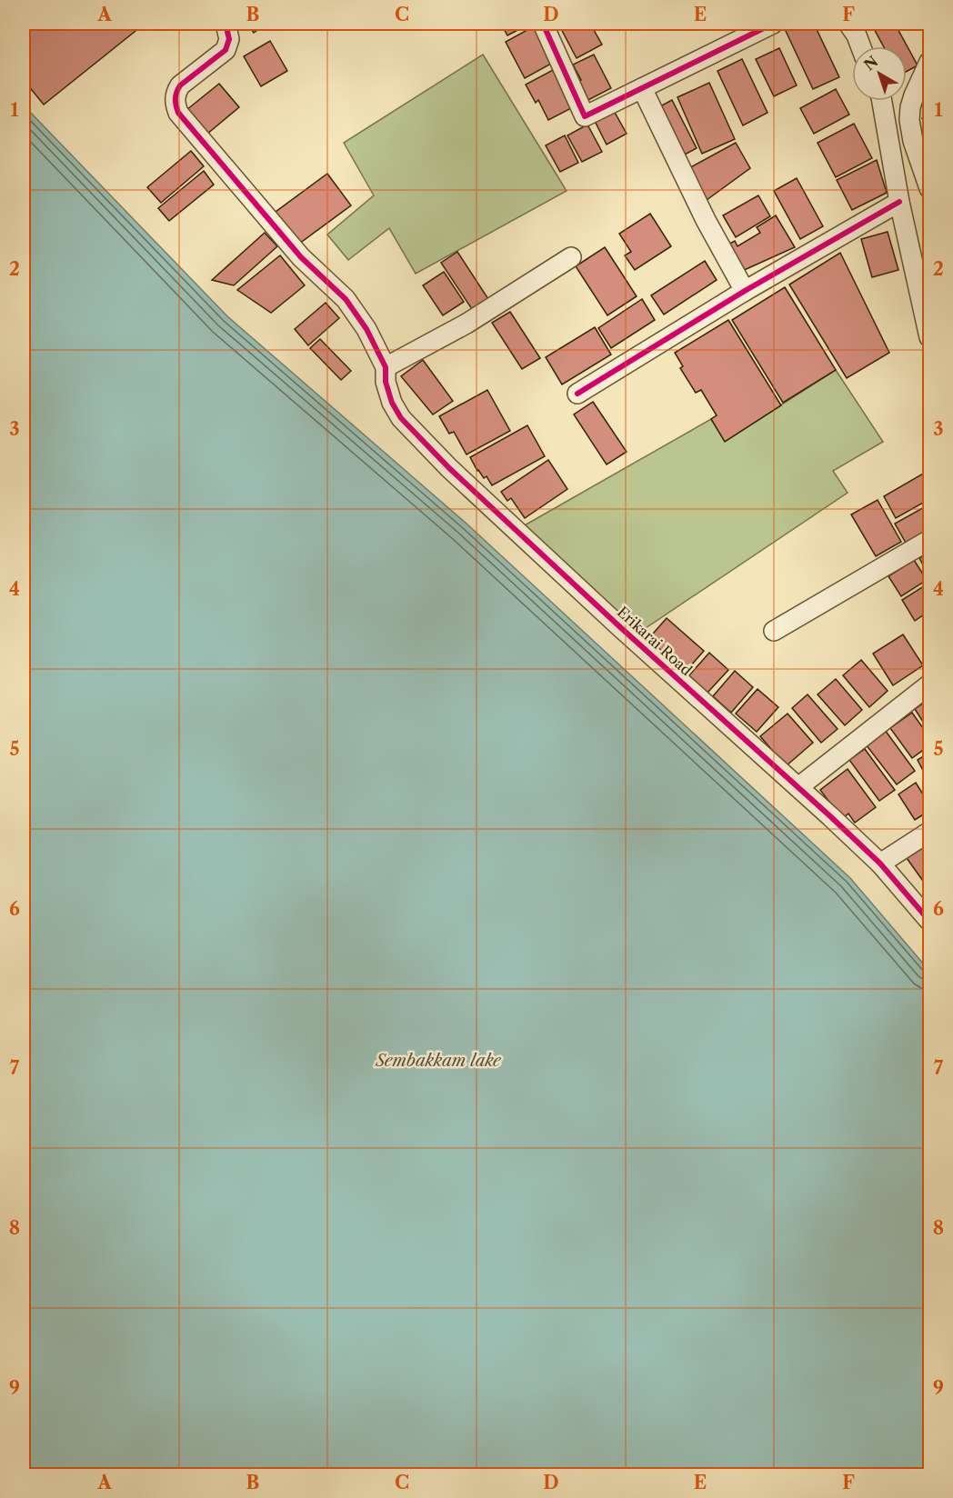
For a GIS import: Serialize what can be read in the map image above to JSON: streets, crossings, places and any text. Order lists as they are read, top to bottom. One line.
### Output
{"streets":{"street":["Erikarai Road"]},"water":["Sembakkam lake"],"north":"top left","grid":{"columns":["A","B","C","D","E","F"],"rows":["1","2","3","4","5","6","7","8","9"]}}
